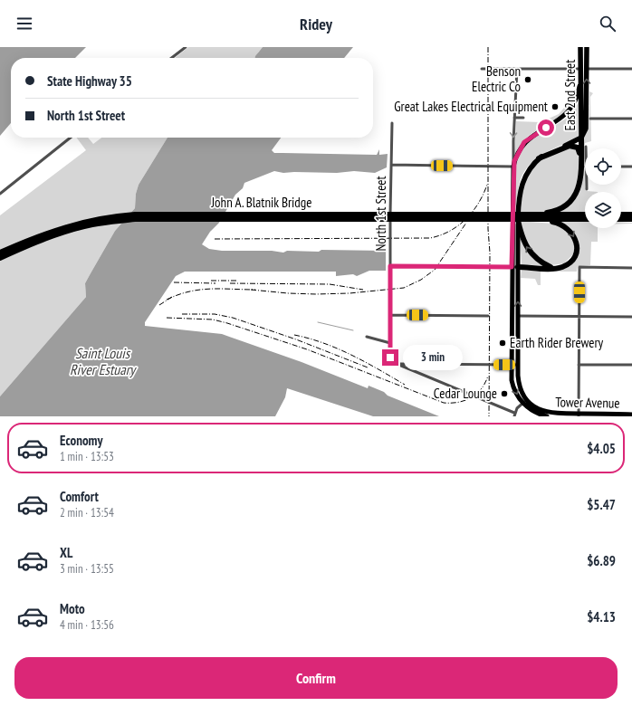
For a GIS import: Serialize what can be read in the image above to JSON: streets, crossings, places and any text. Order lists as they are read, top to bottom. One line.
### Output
{"streets":{"highway":["East 2nd Street","John A. Blatnik Bridge"],"main road":["Tower Avenue"],"street":["North 1st Street"]},"water":["Saint Louis River Estuary"],"places":["Benson Electric Co","Great Lakes Electrical Equipment","Earth Rider Brewery","Cedar Lounge"],"page":{"header":"Ridey","banner":["State Highway 35","North 1st Street"],"bubble":"3 min","list":[{"name":"Economy","note":"1 min · 13:53","value":"$4.05"},{"name":"Comfort","note":"2 min · 13:54","value":"$5.47"},{"name":"XL","note":"3 min · 13:55","value":"$6.89"},{"name":"Moto","note":"4 min · 13:56","value":"$4.13"}],"buttons":"Confirm"}}
